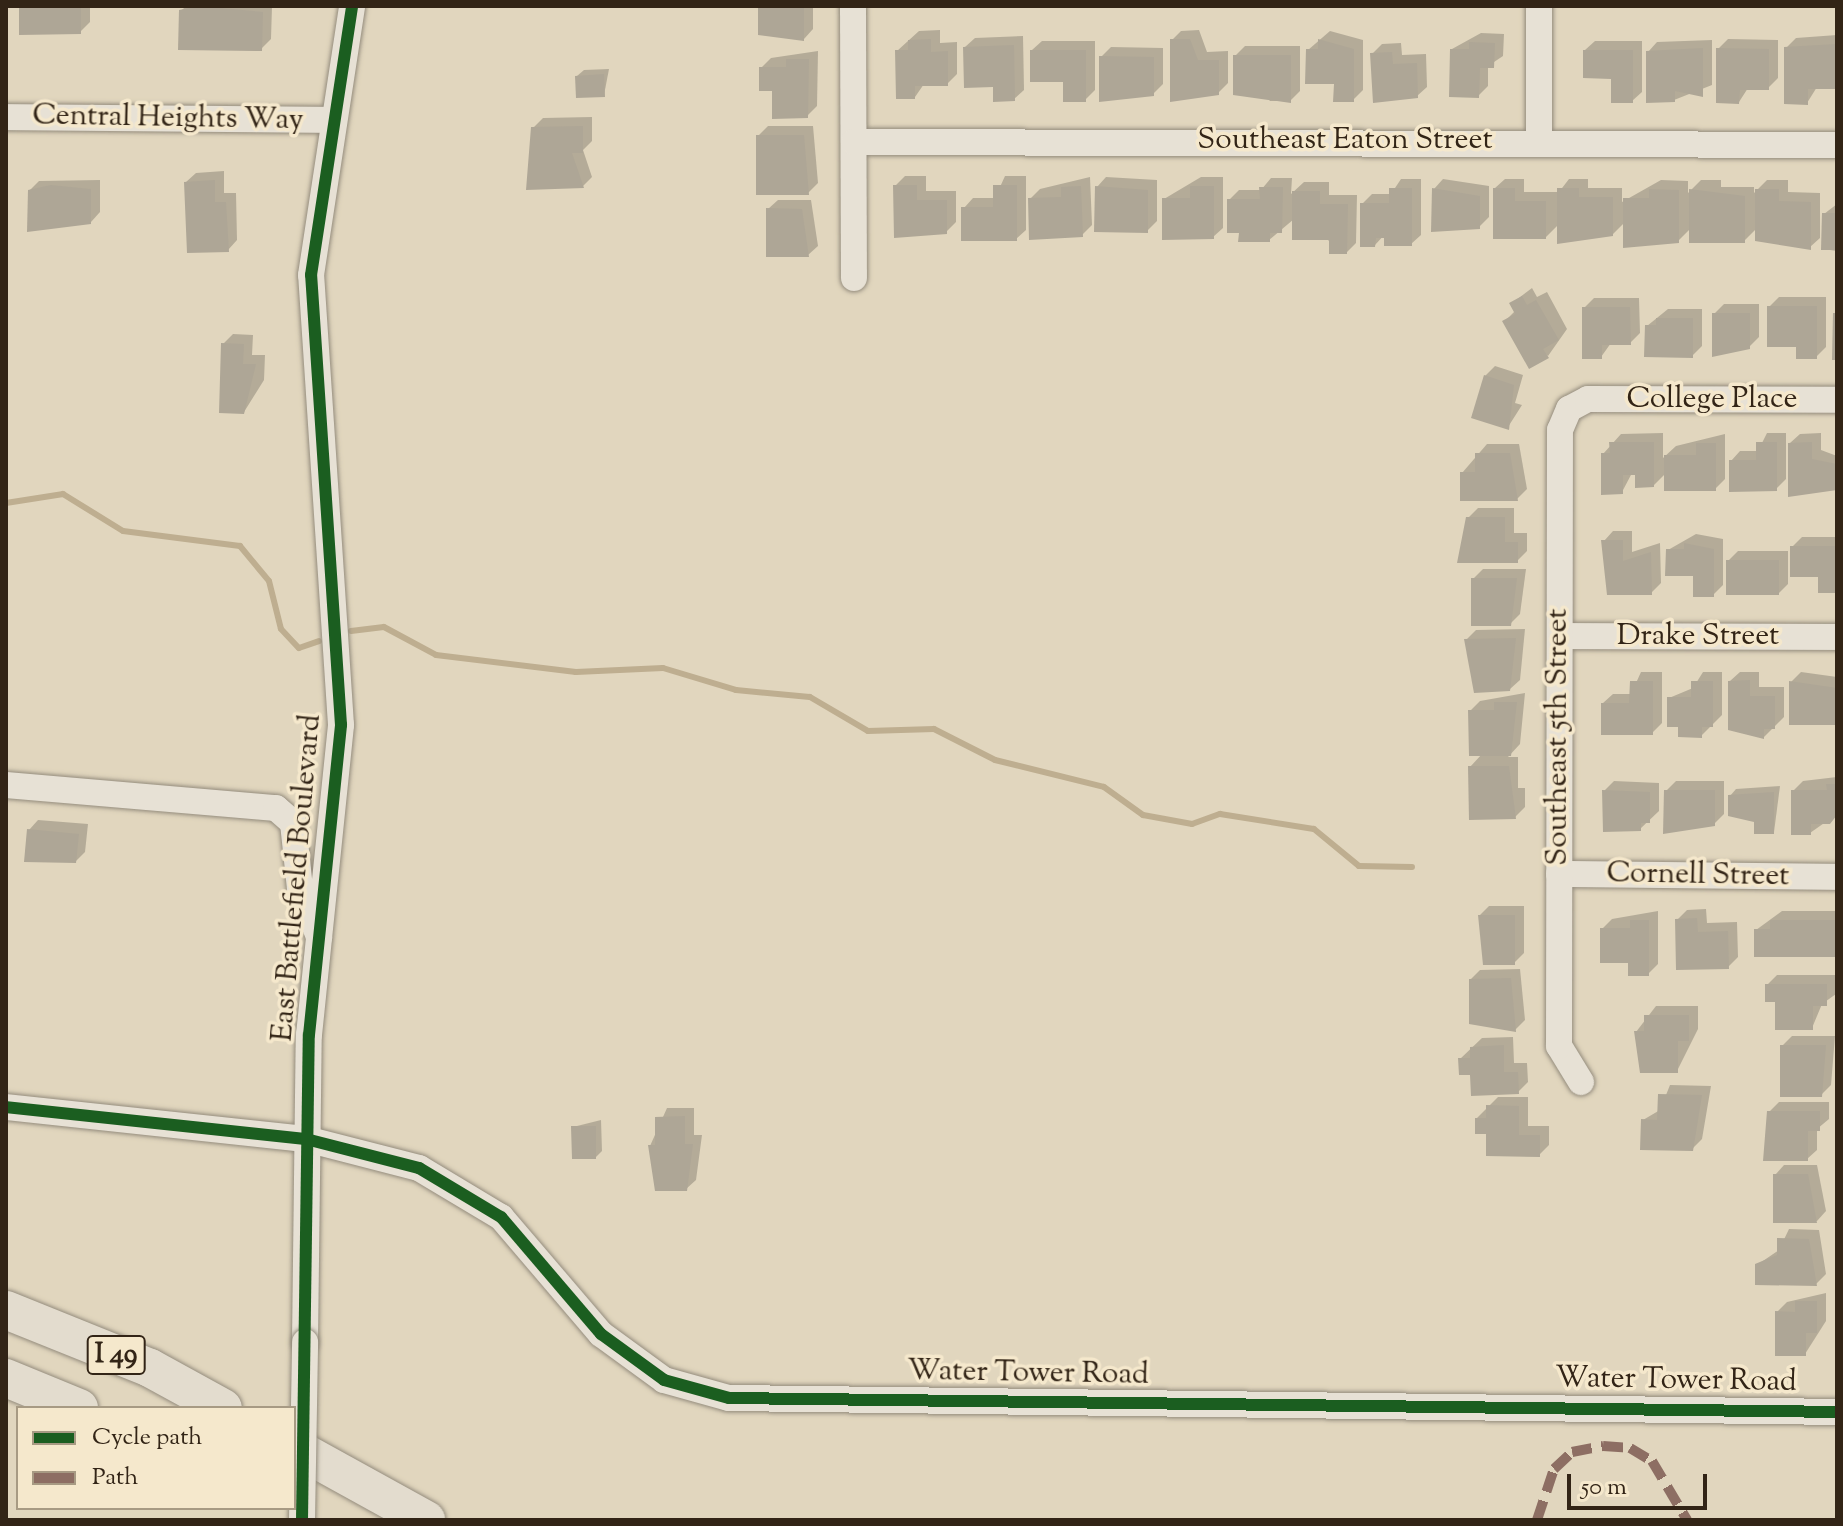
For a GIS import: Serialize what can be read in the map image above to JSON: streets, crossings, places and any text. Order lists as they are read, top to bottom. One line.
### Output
{"streets":{"highway":["I 49"],"street":["Central Heights Way","Southeast Eaton Street","College Place","Drake Street","Southeast 5th Street","Cornell Street","East Battlefield Boulevard","Water Tower Road"]},"crossings":[["Central Heights Way","East Battlefield Boulevard"],["College Place","Southeast 5th Street"],["Drake Street","Southeast 5th Street"],["Southeast 5th Street","Cornell Street"],["East Battlefield Boulevard","Water Tower Road"]],"legend":["Cycle path","Path"],"scale_bar":"50 m"}
